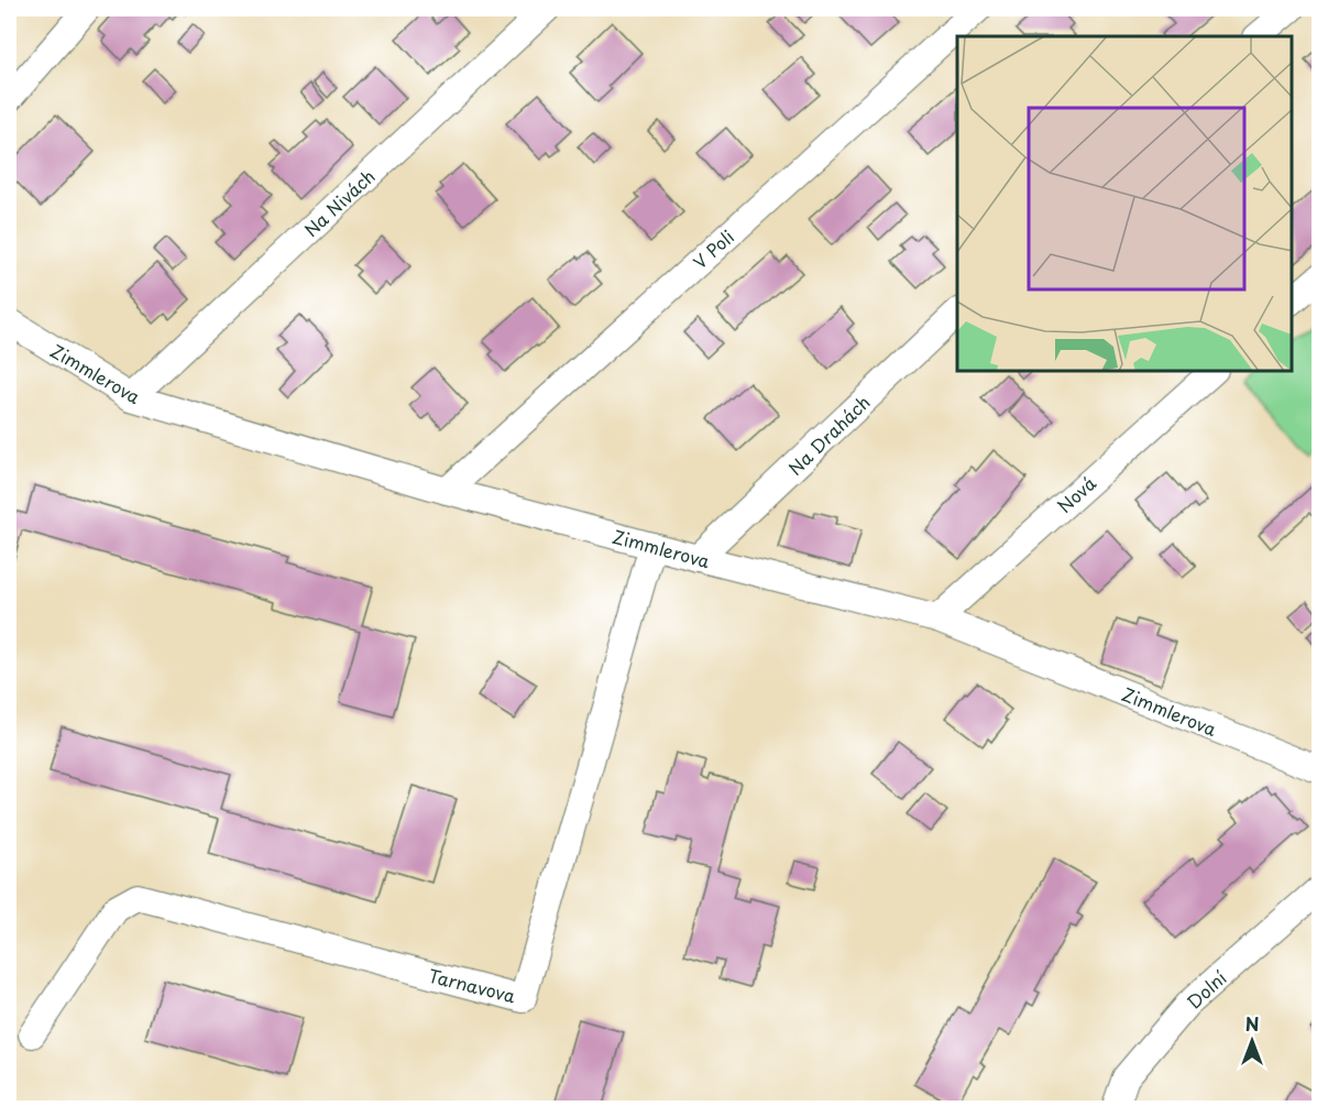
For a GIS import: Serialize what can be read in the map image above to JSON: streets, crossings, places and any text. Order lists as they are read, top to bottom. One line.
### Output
{"streets":{"street":["Na Nivách","V Poli","Zimmlerova","Na Drahách","Nová","Tarnavova","Dolní"]},"crossings":[["Na Nivách","Zimmlerova"],["V Poli","Zimmlerova"],["Zimmlerova","Na Drahách"],["Zimmlerova","Nová"],["Zimmlerova","Tarnavova"]],"north":"top"}
